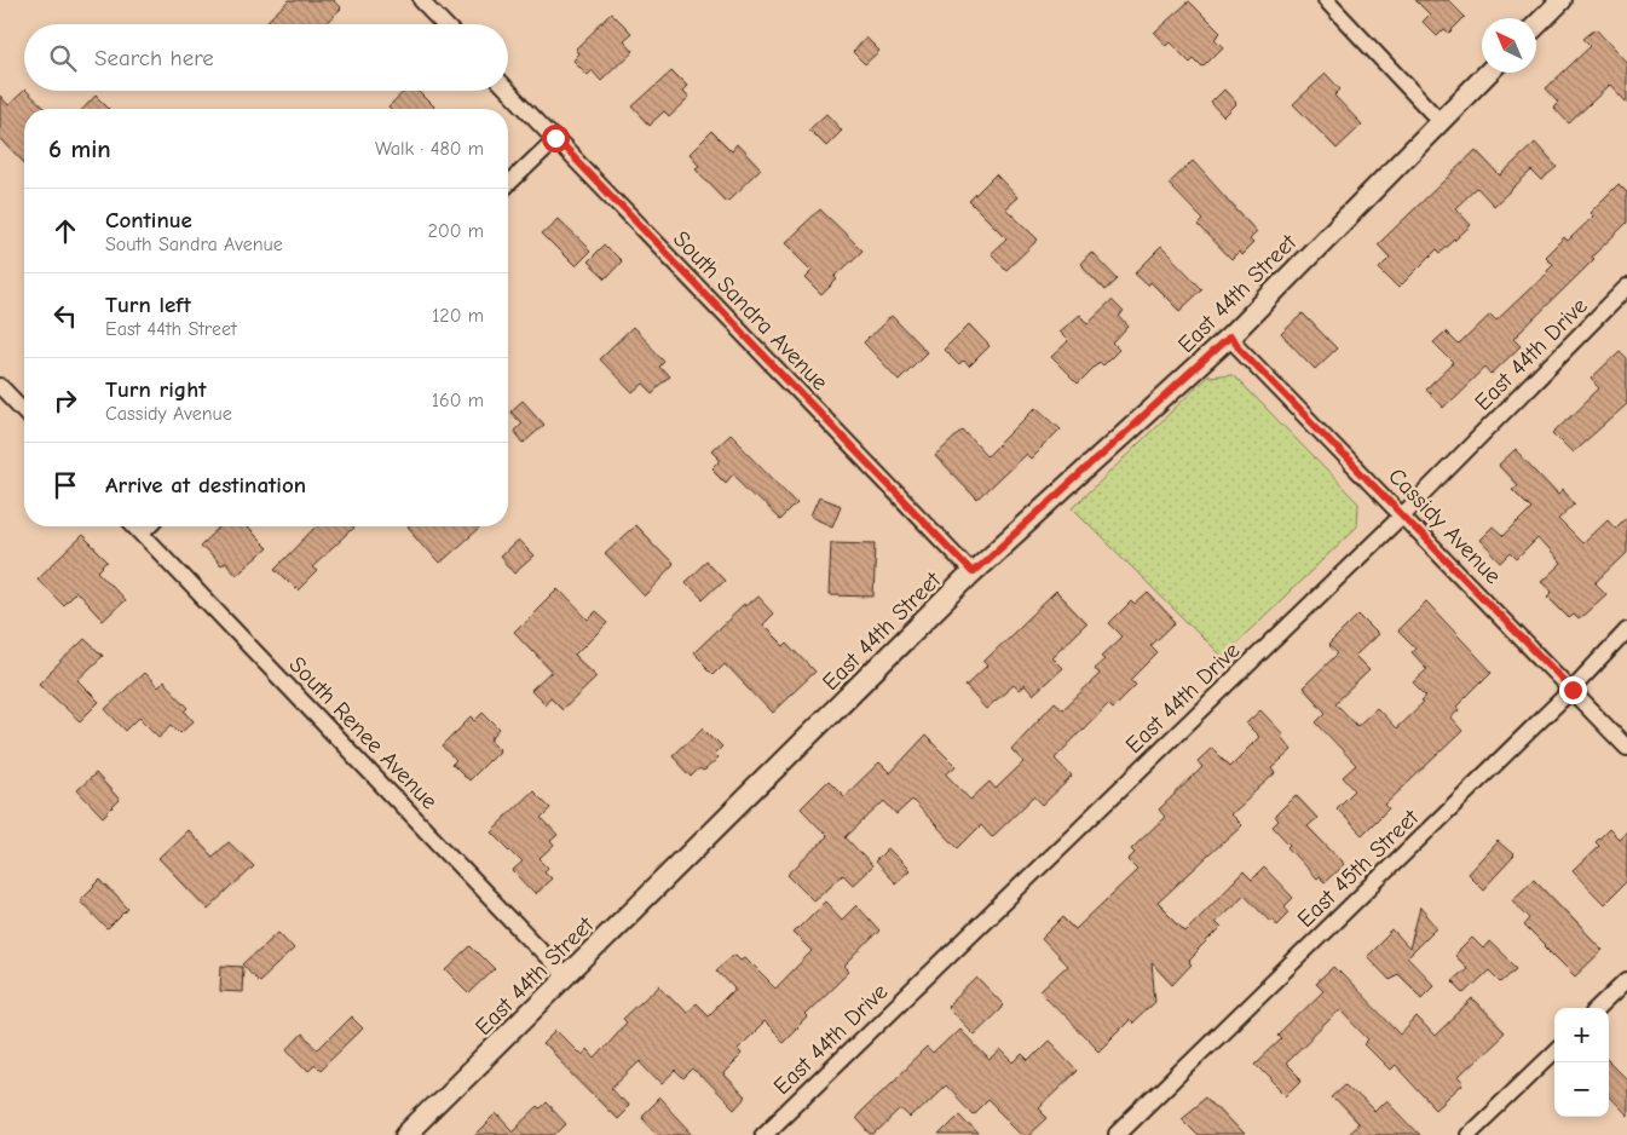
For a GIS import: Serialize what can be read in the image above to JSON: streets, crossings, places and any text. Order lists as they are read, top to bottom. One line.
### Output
{"streets":{"street":["East 44th Street","South Sandra Avenue","East 44th Drive","Cassidy Avenue","South Renee Avenue","East 45th Street"]},"crossings":[["East 44th Street","South Sandra Avenue"],["East 44th Street","Cassidy Avenue"],["East 44th Street","South Renee Avenue"],["East 44th Drive","Cassidy Avenue"],["Cassidy Avenue","East 45th Street"]],"north":"top left","page":{"search":"Search here","heading":["6 min","Walk · 480 m"],"list":[["Continue","South Sandra Avenue","200 m"],["Turn left","East 44th Street","120 m"],["Turn right","Cassidy Avenue","160 m"],"Arrive at destination"],"map_buttons":["+","−"]}}
